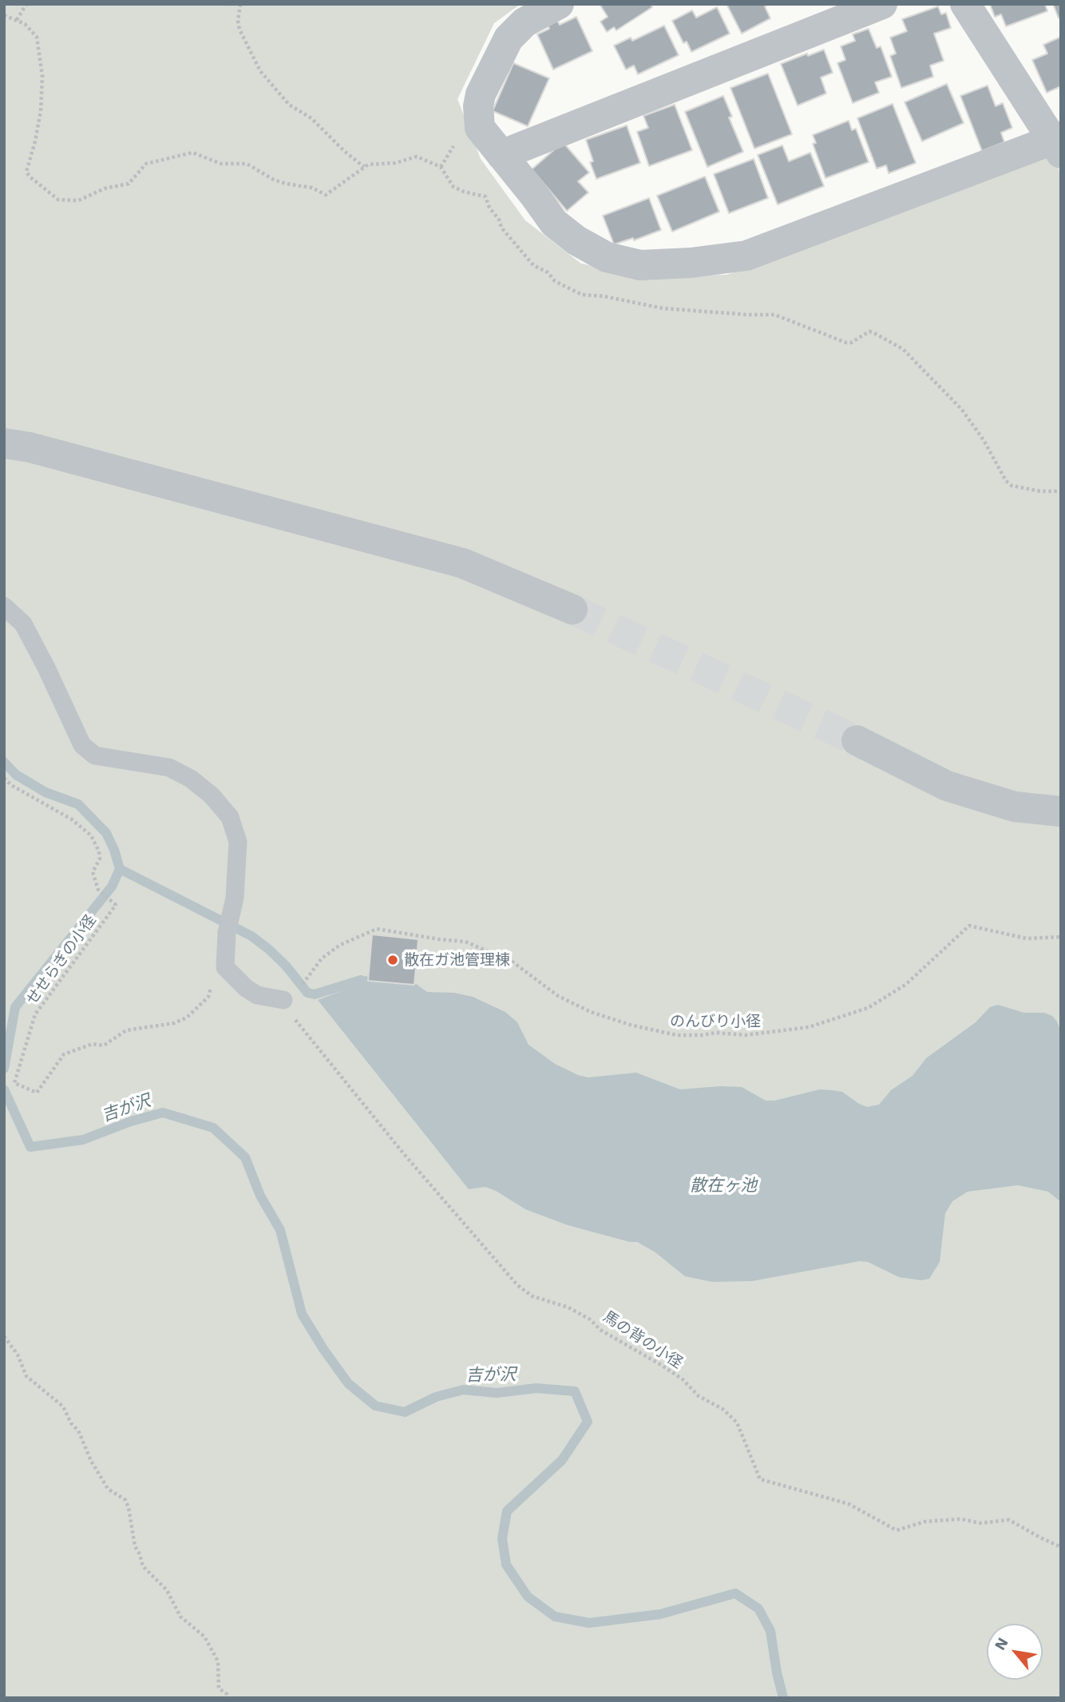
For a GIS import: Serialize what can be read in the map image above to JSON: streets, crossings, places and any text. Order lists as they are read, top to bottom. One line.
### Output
{"streets":{"path":["せせらぎの小径","のんびり小径","馬の背の小径"]},"crossings":[["のんびり小径","馬の背の小径"]],"water":["吉が沢","散在ヶ池"],"places":["散在ガ池管理棟"],"north":"top left"}
